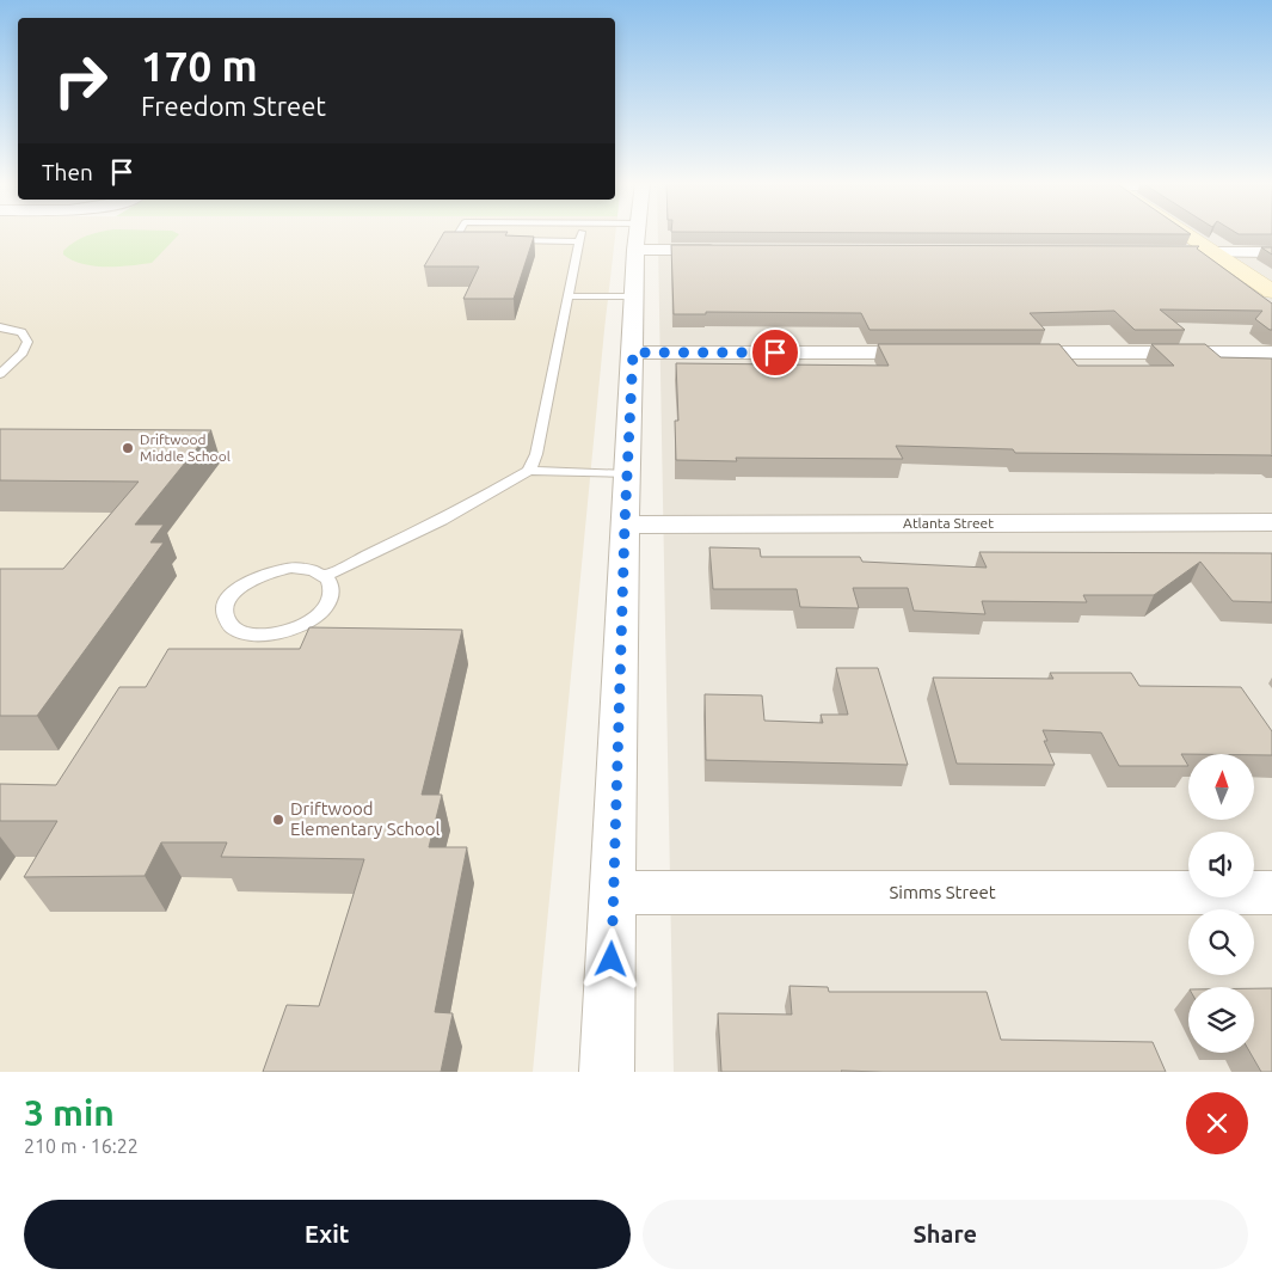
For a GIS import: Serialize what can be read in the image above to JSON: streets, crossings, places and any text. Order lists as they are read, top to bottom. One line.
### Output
{"streets":{"street":["Atlanta Street","Simms Street"]},"places":["Driftwood Middle School","Driftwood Elementary School"],"north":"top","page":{"turn":["170 m","Freedom Street"],"then":"Then","heading":["3 min","210 m · 16:22"],"buttons":["Exit","Share"]}}
